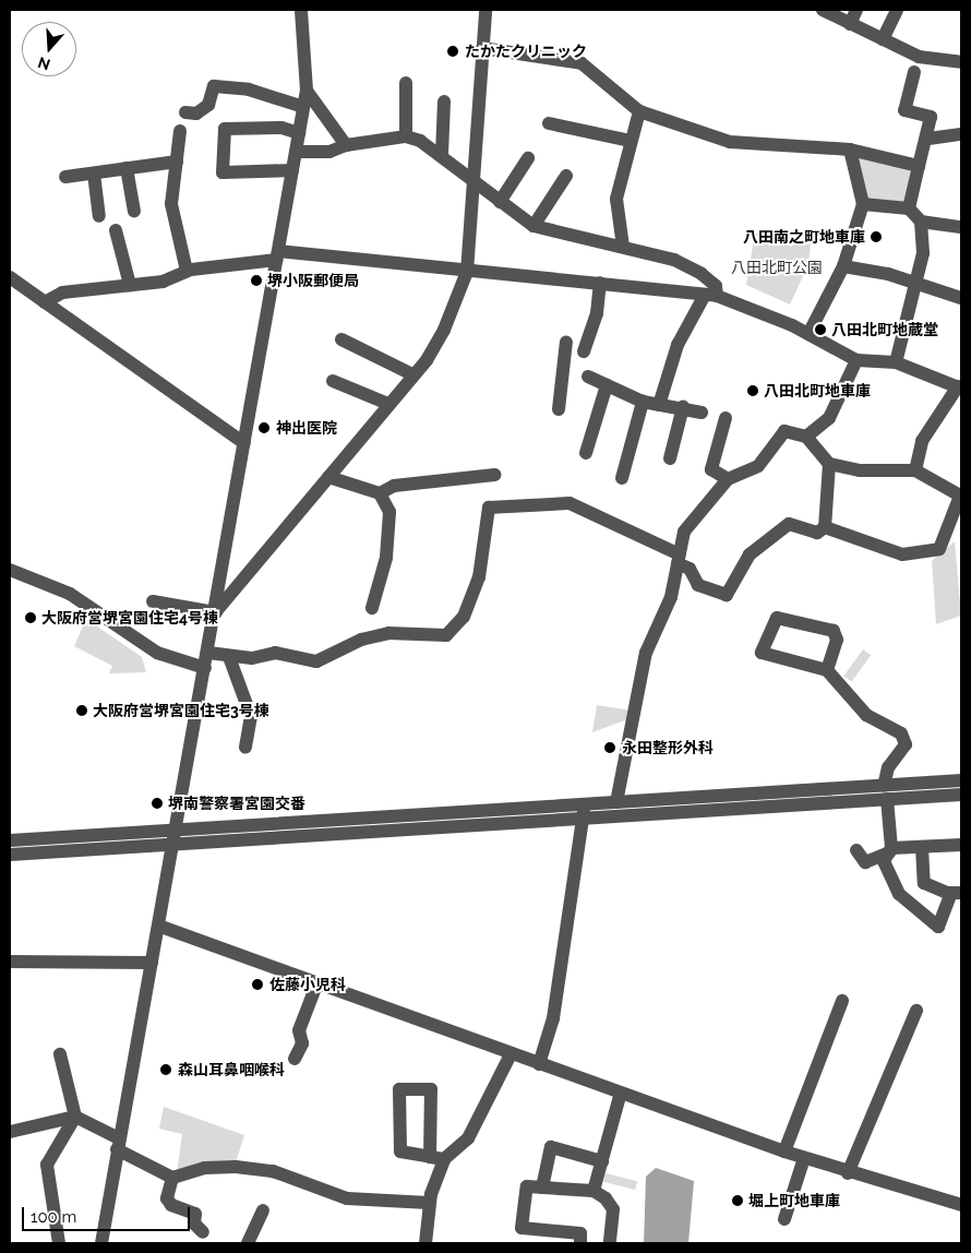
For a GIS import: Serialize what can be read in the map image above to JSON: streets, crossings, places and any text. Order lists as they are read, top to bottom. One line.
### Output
{"parks":["八田北町公園"],"places":["たかたクリニック","八田南之町地車庫","堺小阪郵便局","八田北町地蔵堂","八田北町地車庫","神出医院","大阪府営堺宮園住宅4号棟","大阪府営堺宮園住宅3号棟","永田整形外科","堺南警察署宮園交番","佐藤小児科","森山耳鼻咽喉科","堀上町地車庫"],"scale_bar":"100 m","north":"bottom"}
